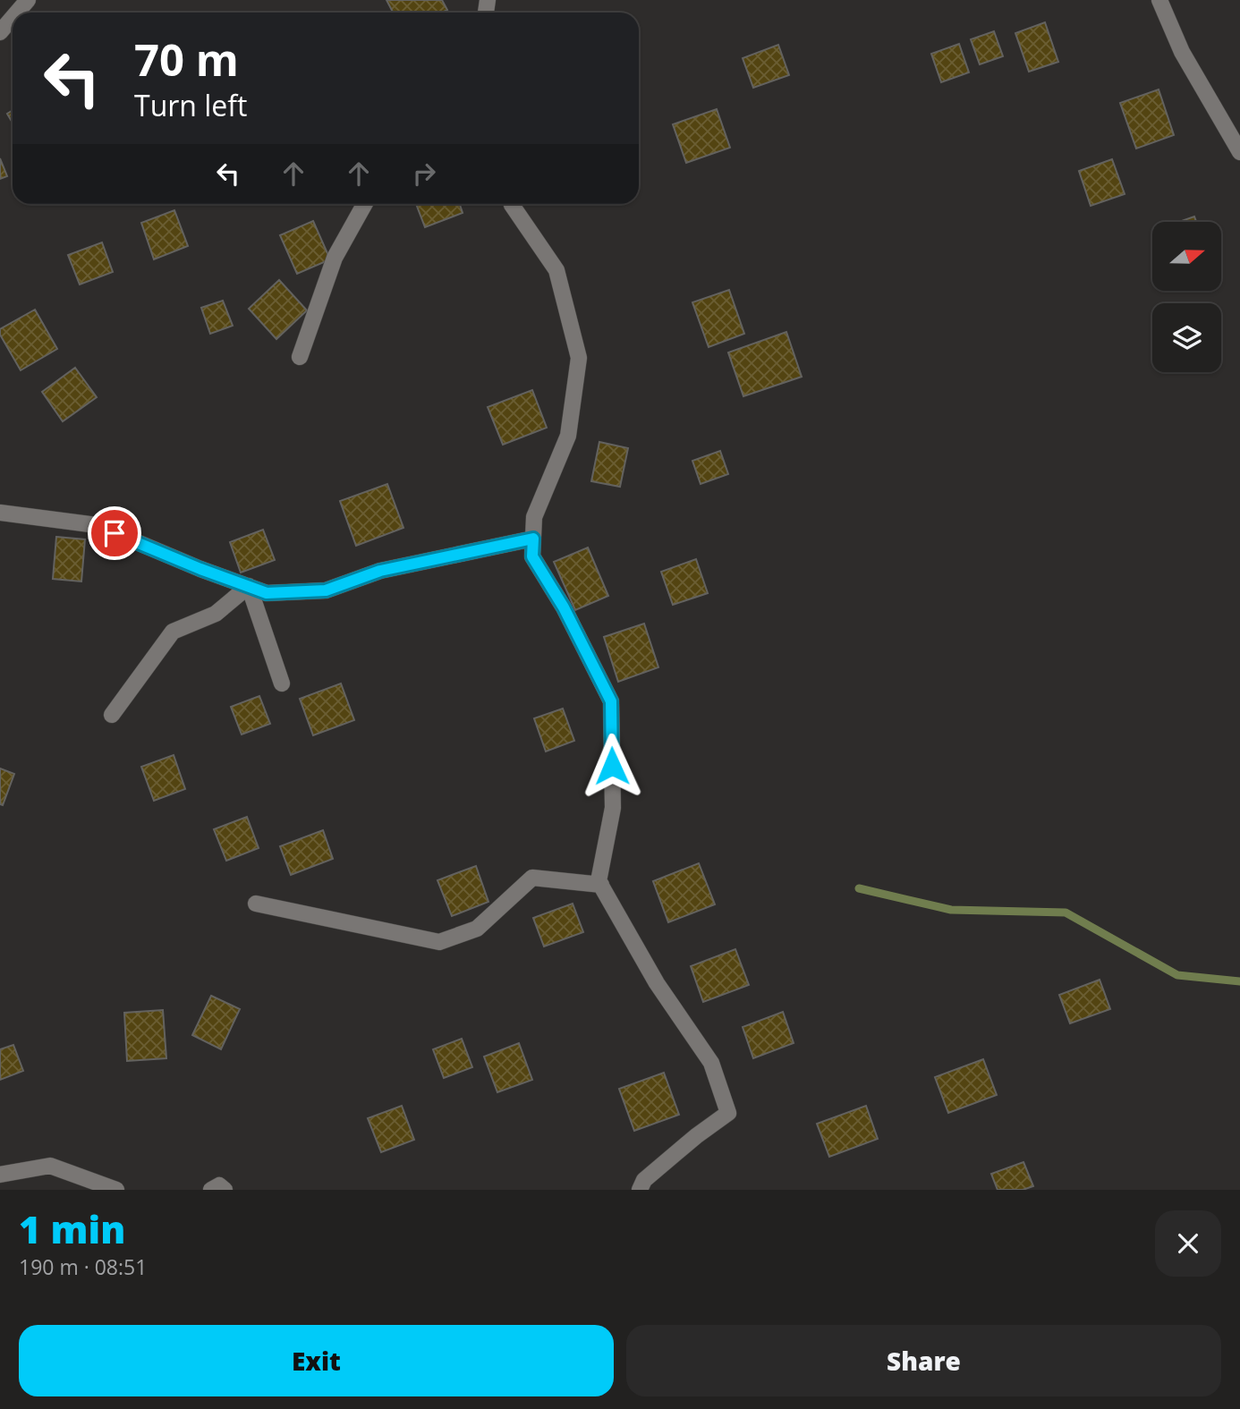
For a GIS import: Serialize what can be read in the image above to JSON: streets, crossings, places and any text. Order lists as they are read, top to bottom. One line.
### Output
{"north":"right","page":{"turn":["70 m","Turn left"],"heading":["1 min","190 m · 08:51"],"buttons":["Exit","Share"]}}
